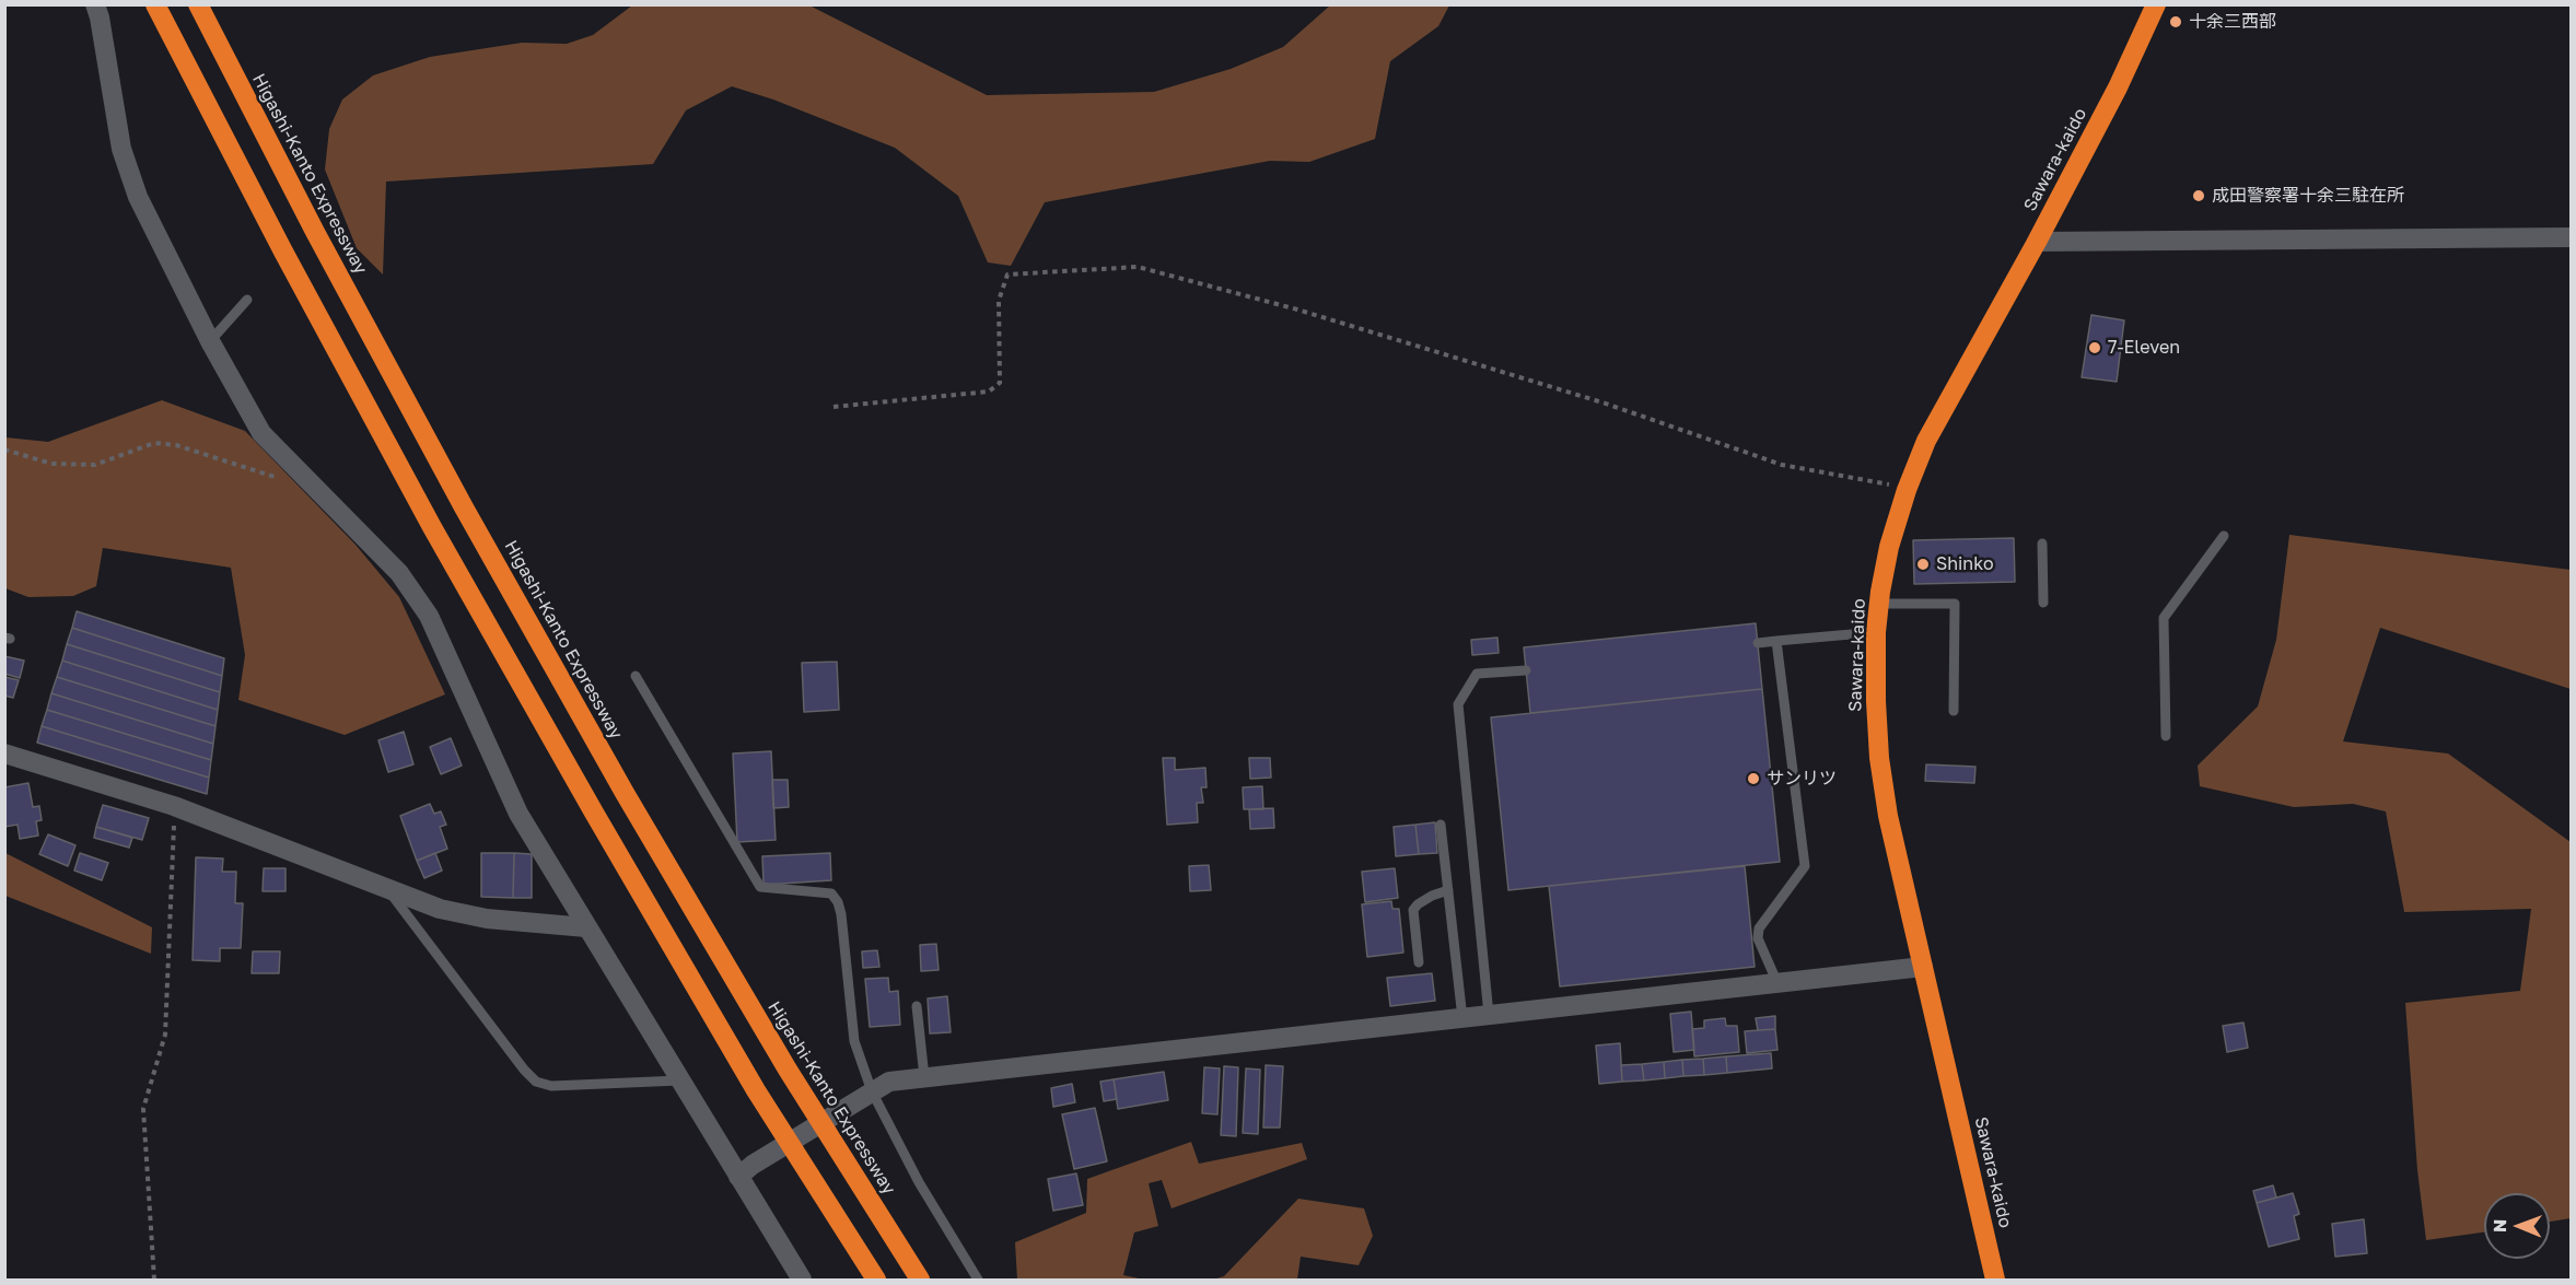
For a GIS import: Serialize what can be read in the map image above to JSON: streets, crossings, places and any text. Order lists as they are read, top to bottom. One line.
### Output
{"streets":{"highway":["Sawara-kaido","Higashi-Kanto Expressway"]},"places":["十余三西部","成田警察署十余三駐在所","7-Eleven","Shinko","サンリツ"],"north":"left"}
